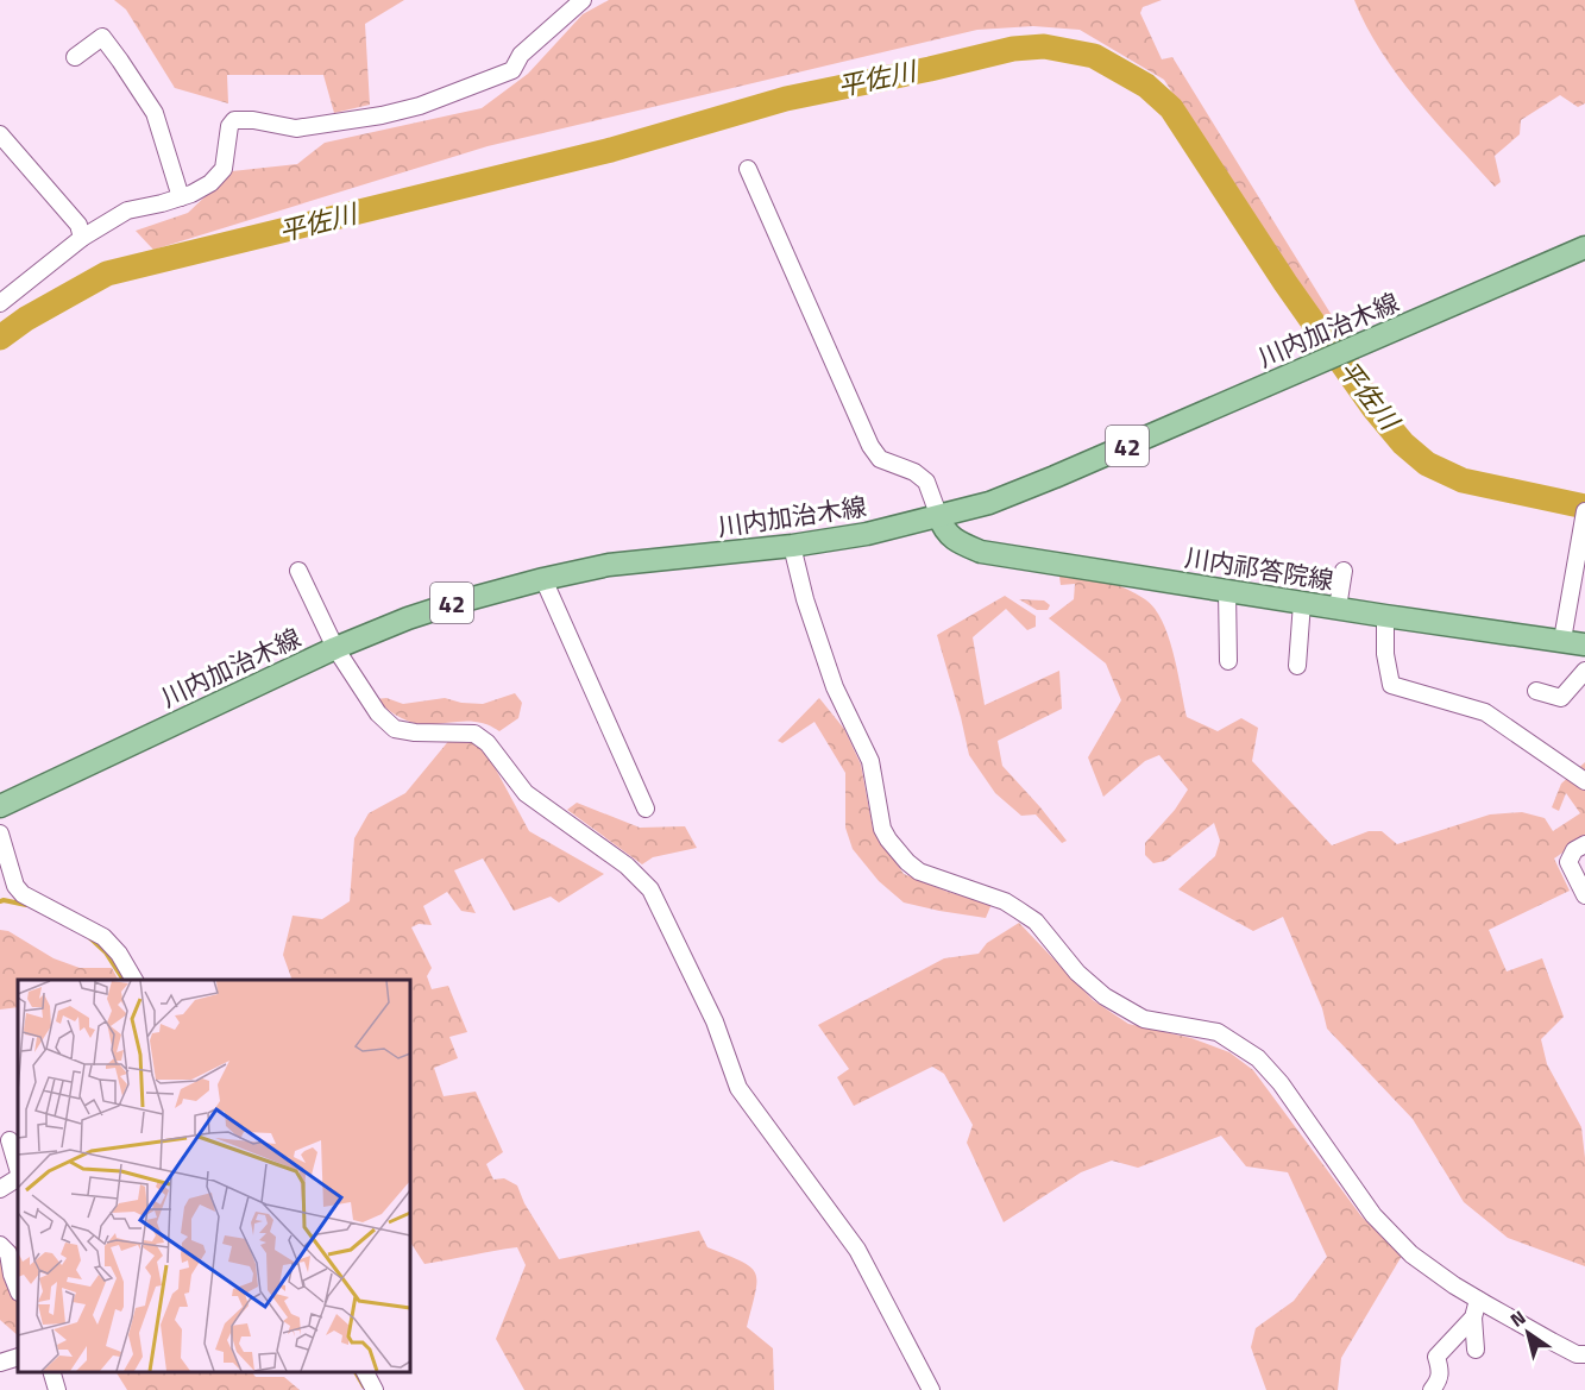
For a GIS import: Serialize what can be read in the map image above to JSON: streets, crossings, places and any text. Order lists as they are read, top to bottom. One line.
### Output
{"streets":{"main road":["川内加治木線","42","川内祁答院線"]},"crossings":[["川内加治木線","川内祁答院線"]],"water":["平佐川"],"north":"top left"}
